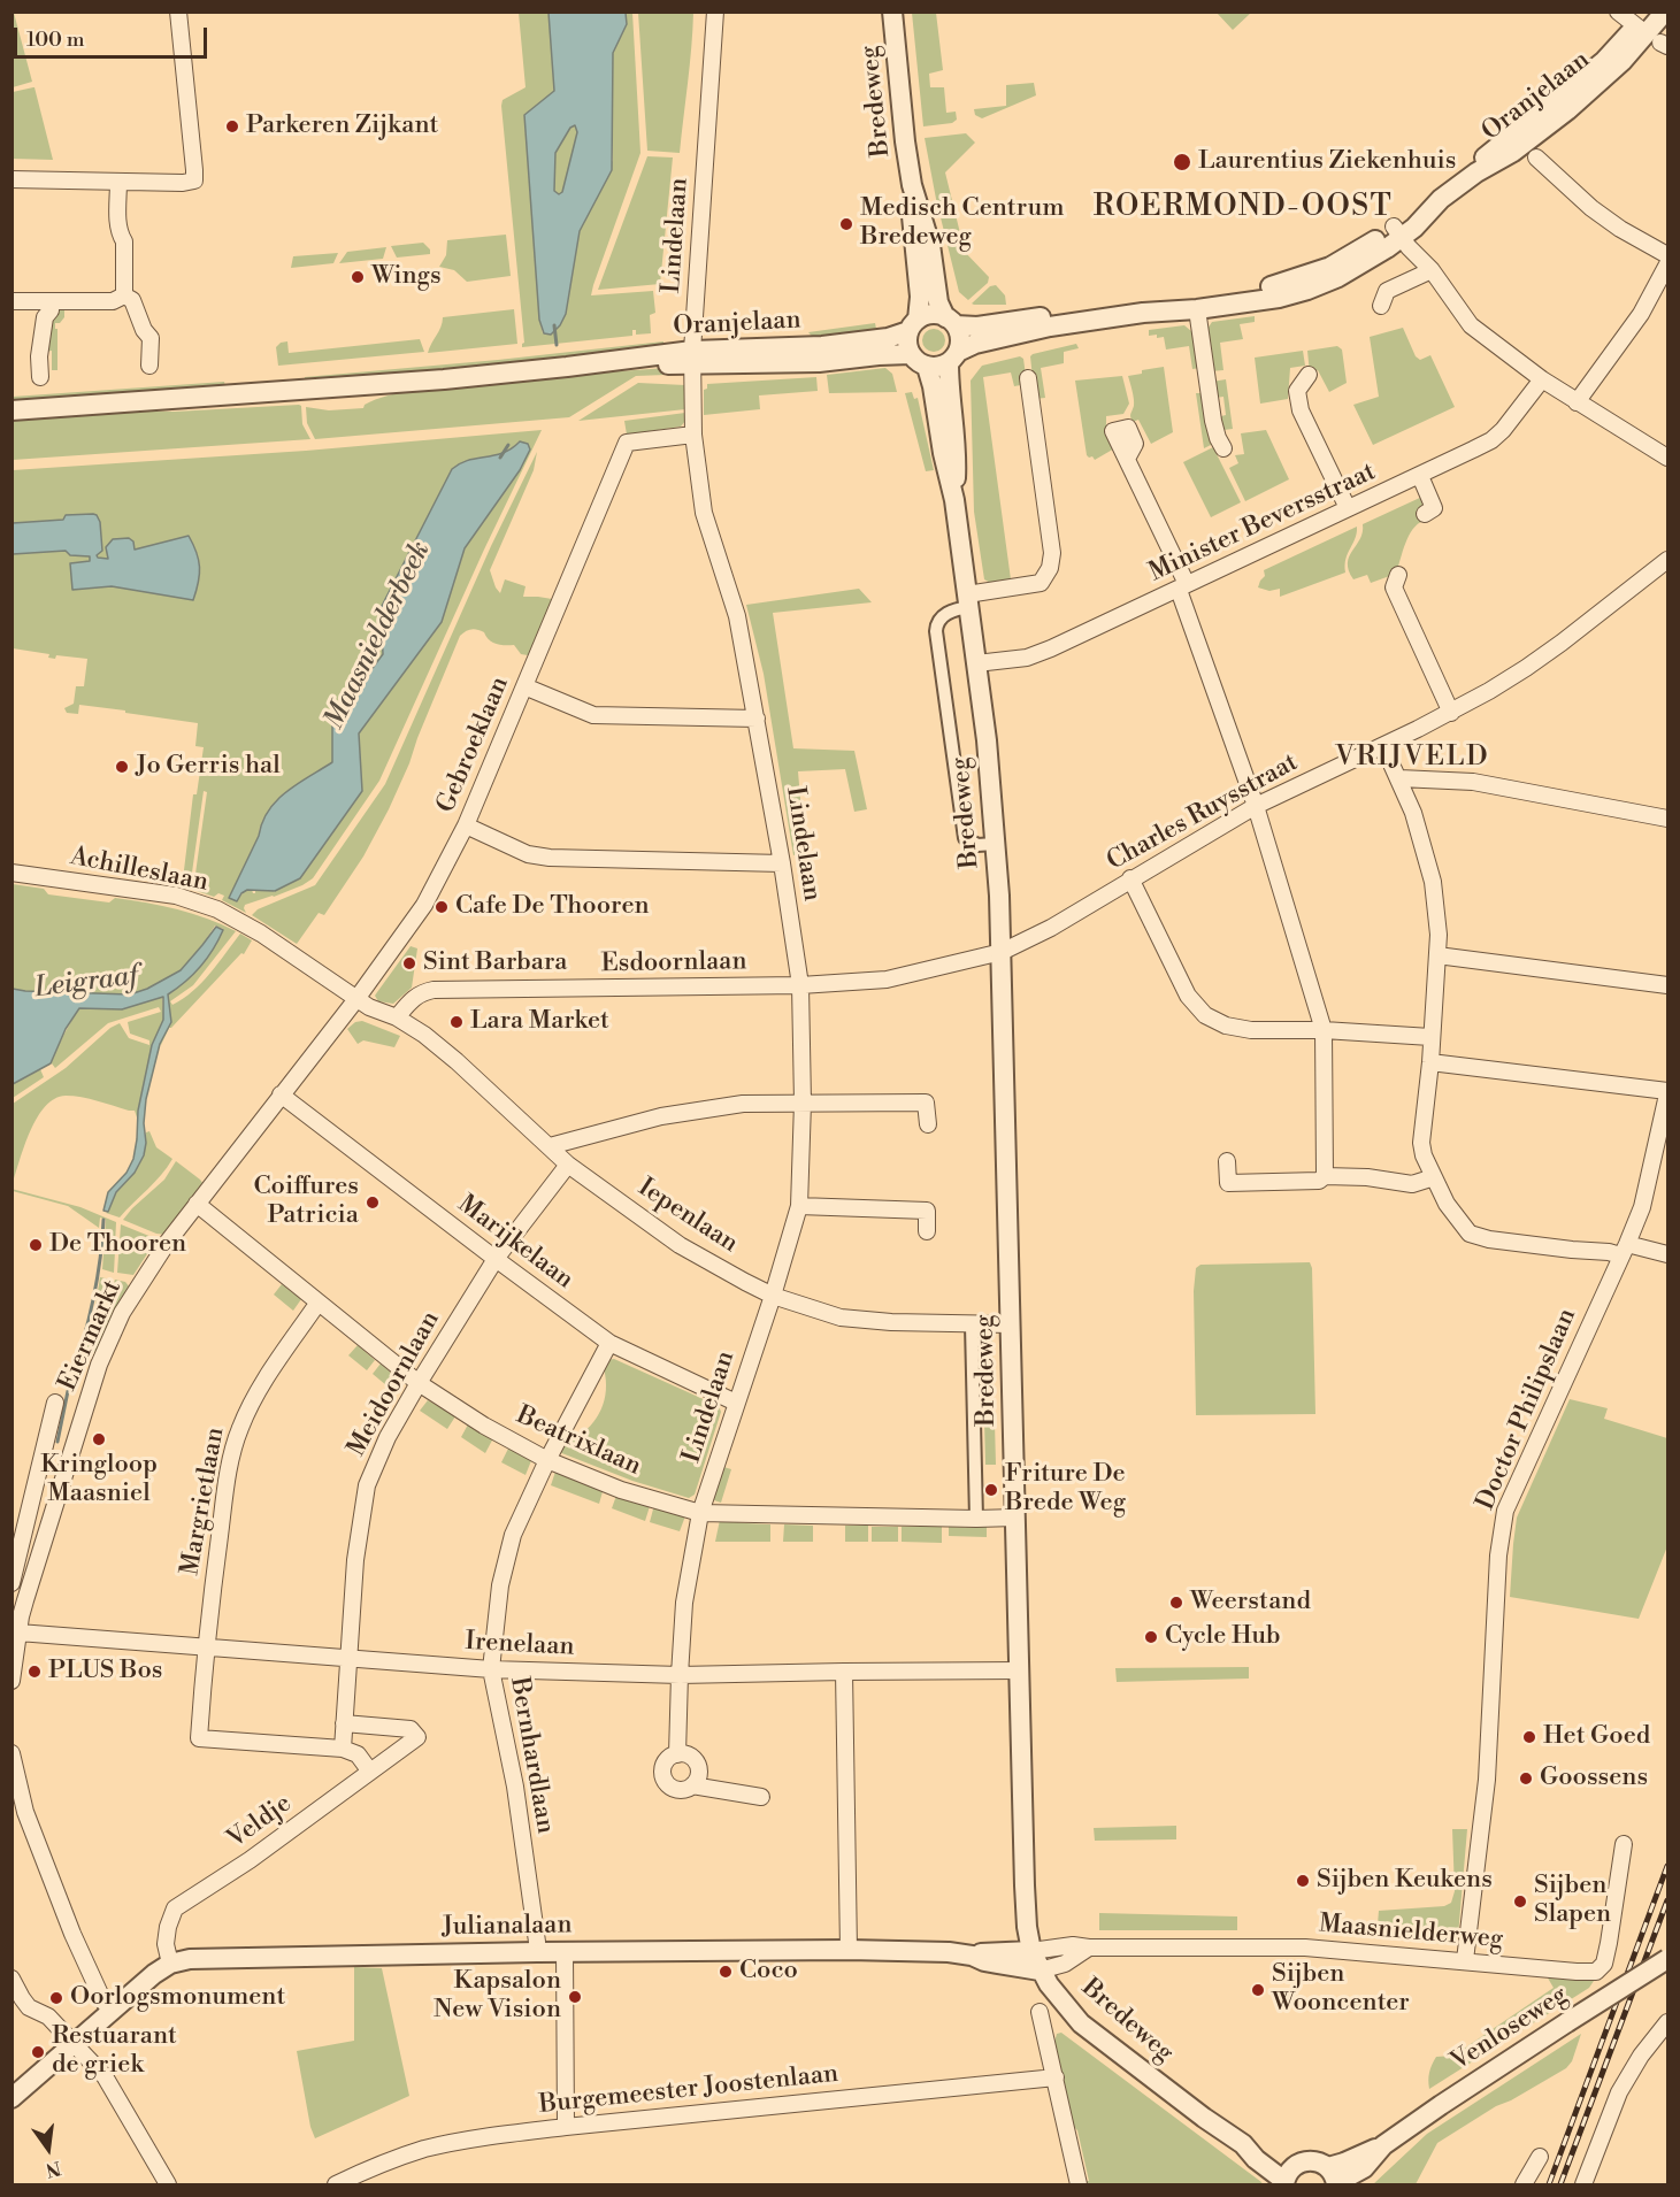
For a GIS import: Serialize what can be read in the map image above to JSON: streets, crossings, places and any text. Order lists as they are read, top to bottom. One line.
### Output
{"streets":{"street":["Oranjelaan","Bredeweg","Lindelaan","Minister Beversstraat","Gebroeklaan","Charles Ruysstraat","Achilleslaan","Esdoornlaan","Iepenlaan","Marijkelaan","Eiermarkt","Meidoornlaan","Doctor Philipslaan","Beatrixlaan","Margrietlaan","Irenelaan","Bernhardlaan","Veldje","Julianalaan","Maasnielderweg","Venloseweg","Burgemeester Joostenlaan"]},"crossings":[["Oranjelaan","Bredeweg"],["Oranjelaan","Lindelaan"],["Bredeweg","Minister Beversstraat"],["Bredeweg","Charles Ruysstraat"],["Bredeweg","Iepenlaan"],["Bredeweg","Beatrixlaan"],["Bredeweg","Irenelaan"],["Bredeweg","Julianalaan"],["Bredeweg","Maasnielderweg"],["Bredeweg","Burgemeester Joostenlaan"],["Lindelaan","Gebroeklaan"],["Lindelaan","Charles Ruysstraat"],["Lindelaan","Esdoornlaan"],["Lindelaan","Iepenlaan"],["Lindelaan","Marijkelaan"],["Lindelaan","Beatrixlaan"],["Lindelaan","Irenelaan"],["Gebroeklaan","Achilleslaan"],["Gebroeklaan","Marijkelaan"],["Gebroeklaan","Eiermarkt"],["Charles Ruysstraat","Esdoornlaan"],["Esdoornlaan","Iepenlaan"],["Iepenlaan","Meidoornlaan"],["Marijkelaan","Eiermarkt"],["Marijkelaan","Meidoornlaan"],["Marijkelaan","Bernhardlaan"],["Eiermarkt","Beatrixlaan"],["Eiermarkt","Irenelaan"],["Meidoornlaan","Beatrixlaan"],["Meidoornlaan","Margrietlaan"],["Meidoornlaan","Irenelaan"],["Meidoornlaan","Veldje"],["Doctor Philipslaan","Maasnielderweg"],["Beatrixlaan","Margrietlaan"],["Beatrixlaan","Bernhardlaan"],["Margrietlaan","Irenelaan"],["Irenelaan","Bernhardlaan"],["Bernhardlaan","Julianalaan"],["Veldje","Julianalaan"],["Julianalaan","Maasnielderweg"]],"districts":["ROERMOND-OOST","VRIJVELD"],"water":["Maasnielderbeek","Leigraaf"],"places":["Parkeren Zijkant","Laurentius Ziekenhuis","Medisch Centrum Bredeweg","Wings","Jo Gerris hal","Cafe De Thooren","Sint Barbara","Lara Market","Coiffures Patricia","De Thooren","Kringloop Maasniel","Friture De Brede Weg","Weerstand","Cycle Hub","PLUS Bos","Het Goed","Goossens","Sijben Keukens","Sijben Slapen","Coco","Sijben Wooncenter","Kapsalon New Vision","Oorlogsmonument","Restuarant de griek"],"scale_bar":"100 m","north":"bottom"}
